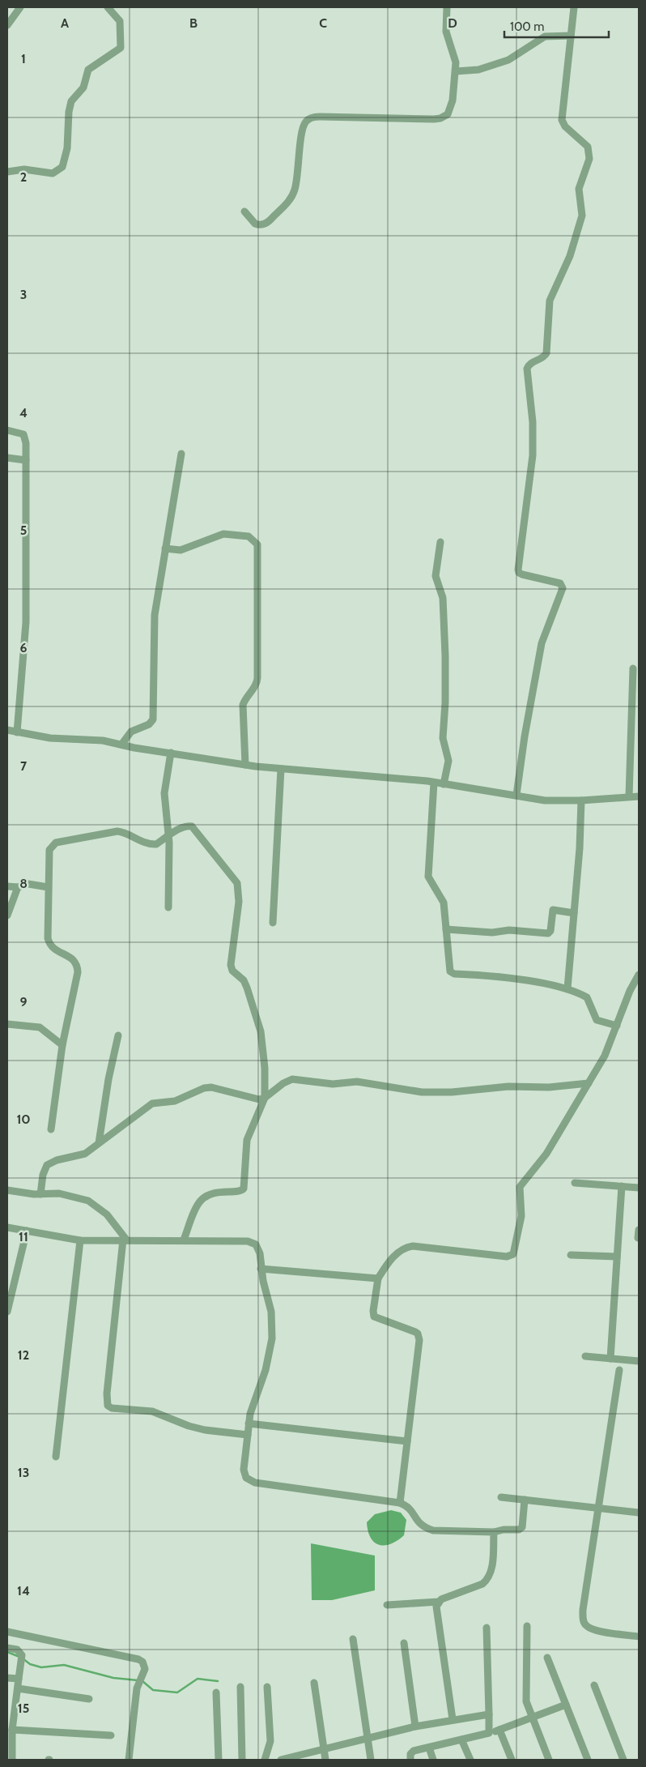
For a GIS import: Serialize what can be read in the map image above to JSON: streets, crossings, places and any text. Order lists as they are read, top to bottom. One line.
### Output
{"scale_bar":"100 m","grid":{"columns":["A","B","C","D"],"rows":["1","2","3","4","5","6","7","8","9","10","11","12","13","14","15"]}}
